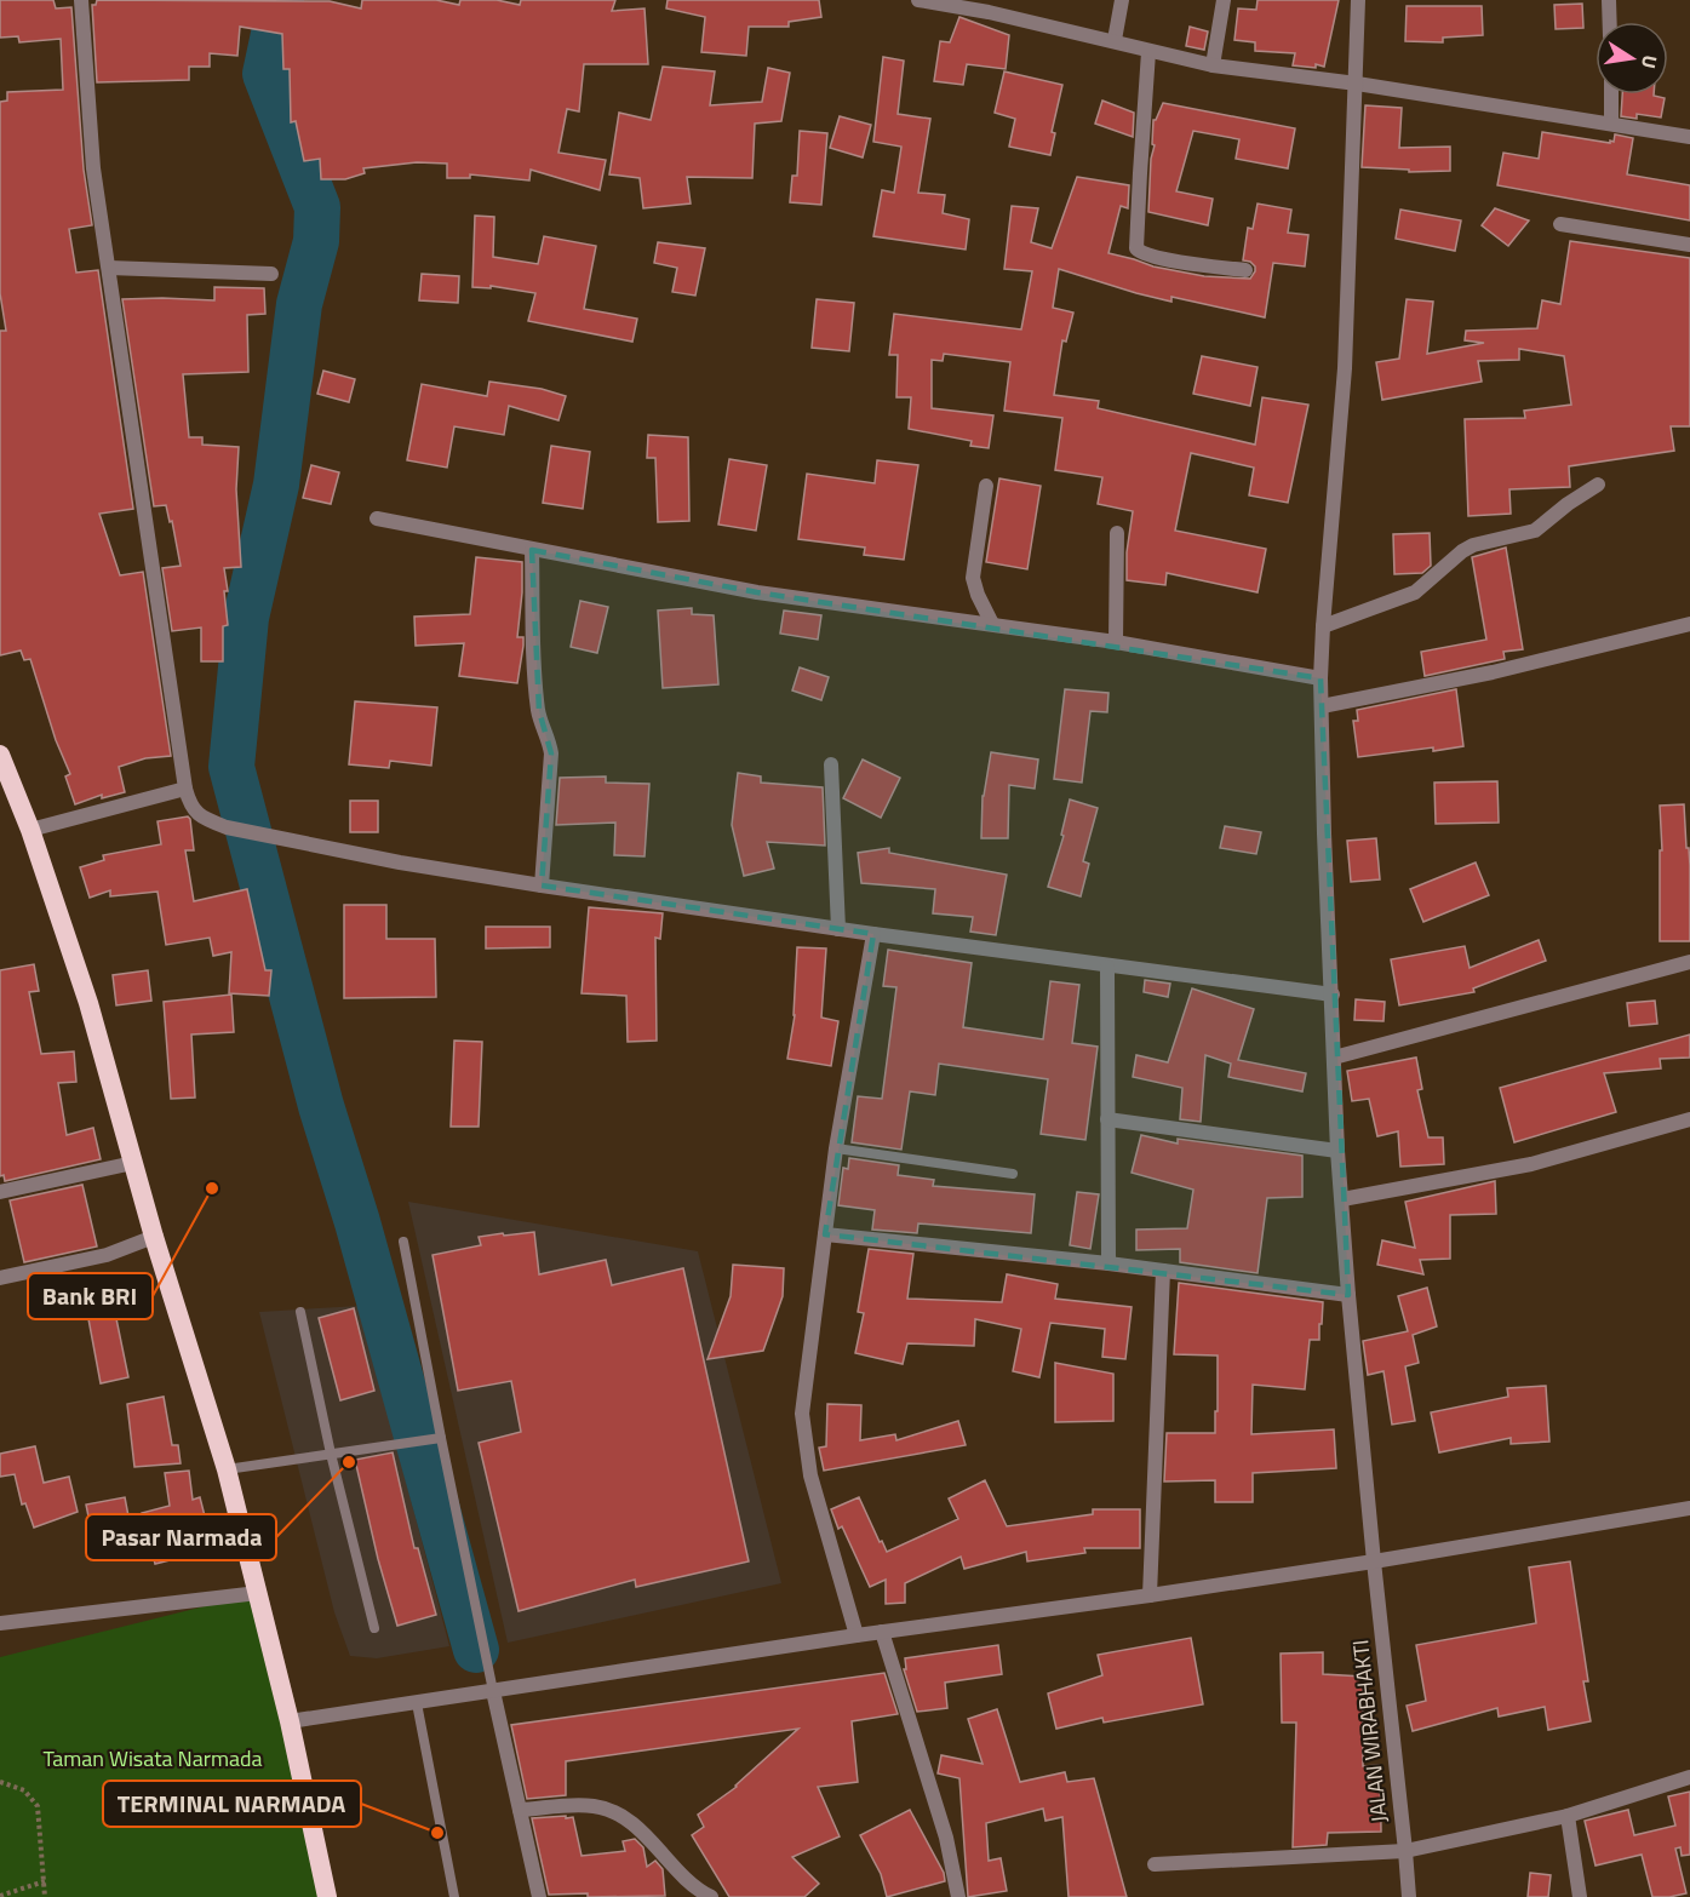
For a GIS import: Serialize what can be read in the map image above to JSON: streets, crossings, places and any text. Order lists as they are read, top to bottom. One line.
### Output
{"streets":{"street":["JALAN WIRABHAKTI"]},"parks":["Taman Wisata Narmada"],"places":["Bank BRI","Pasar Narmada","TERMINAL NARMADA"],"north":"right"}
